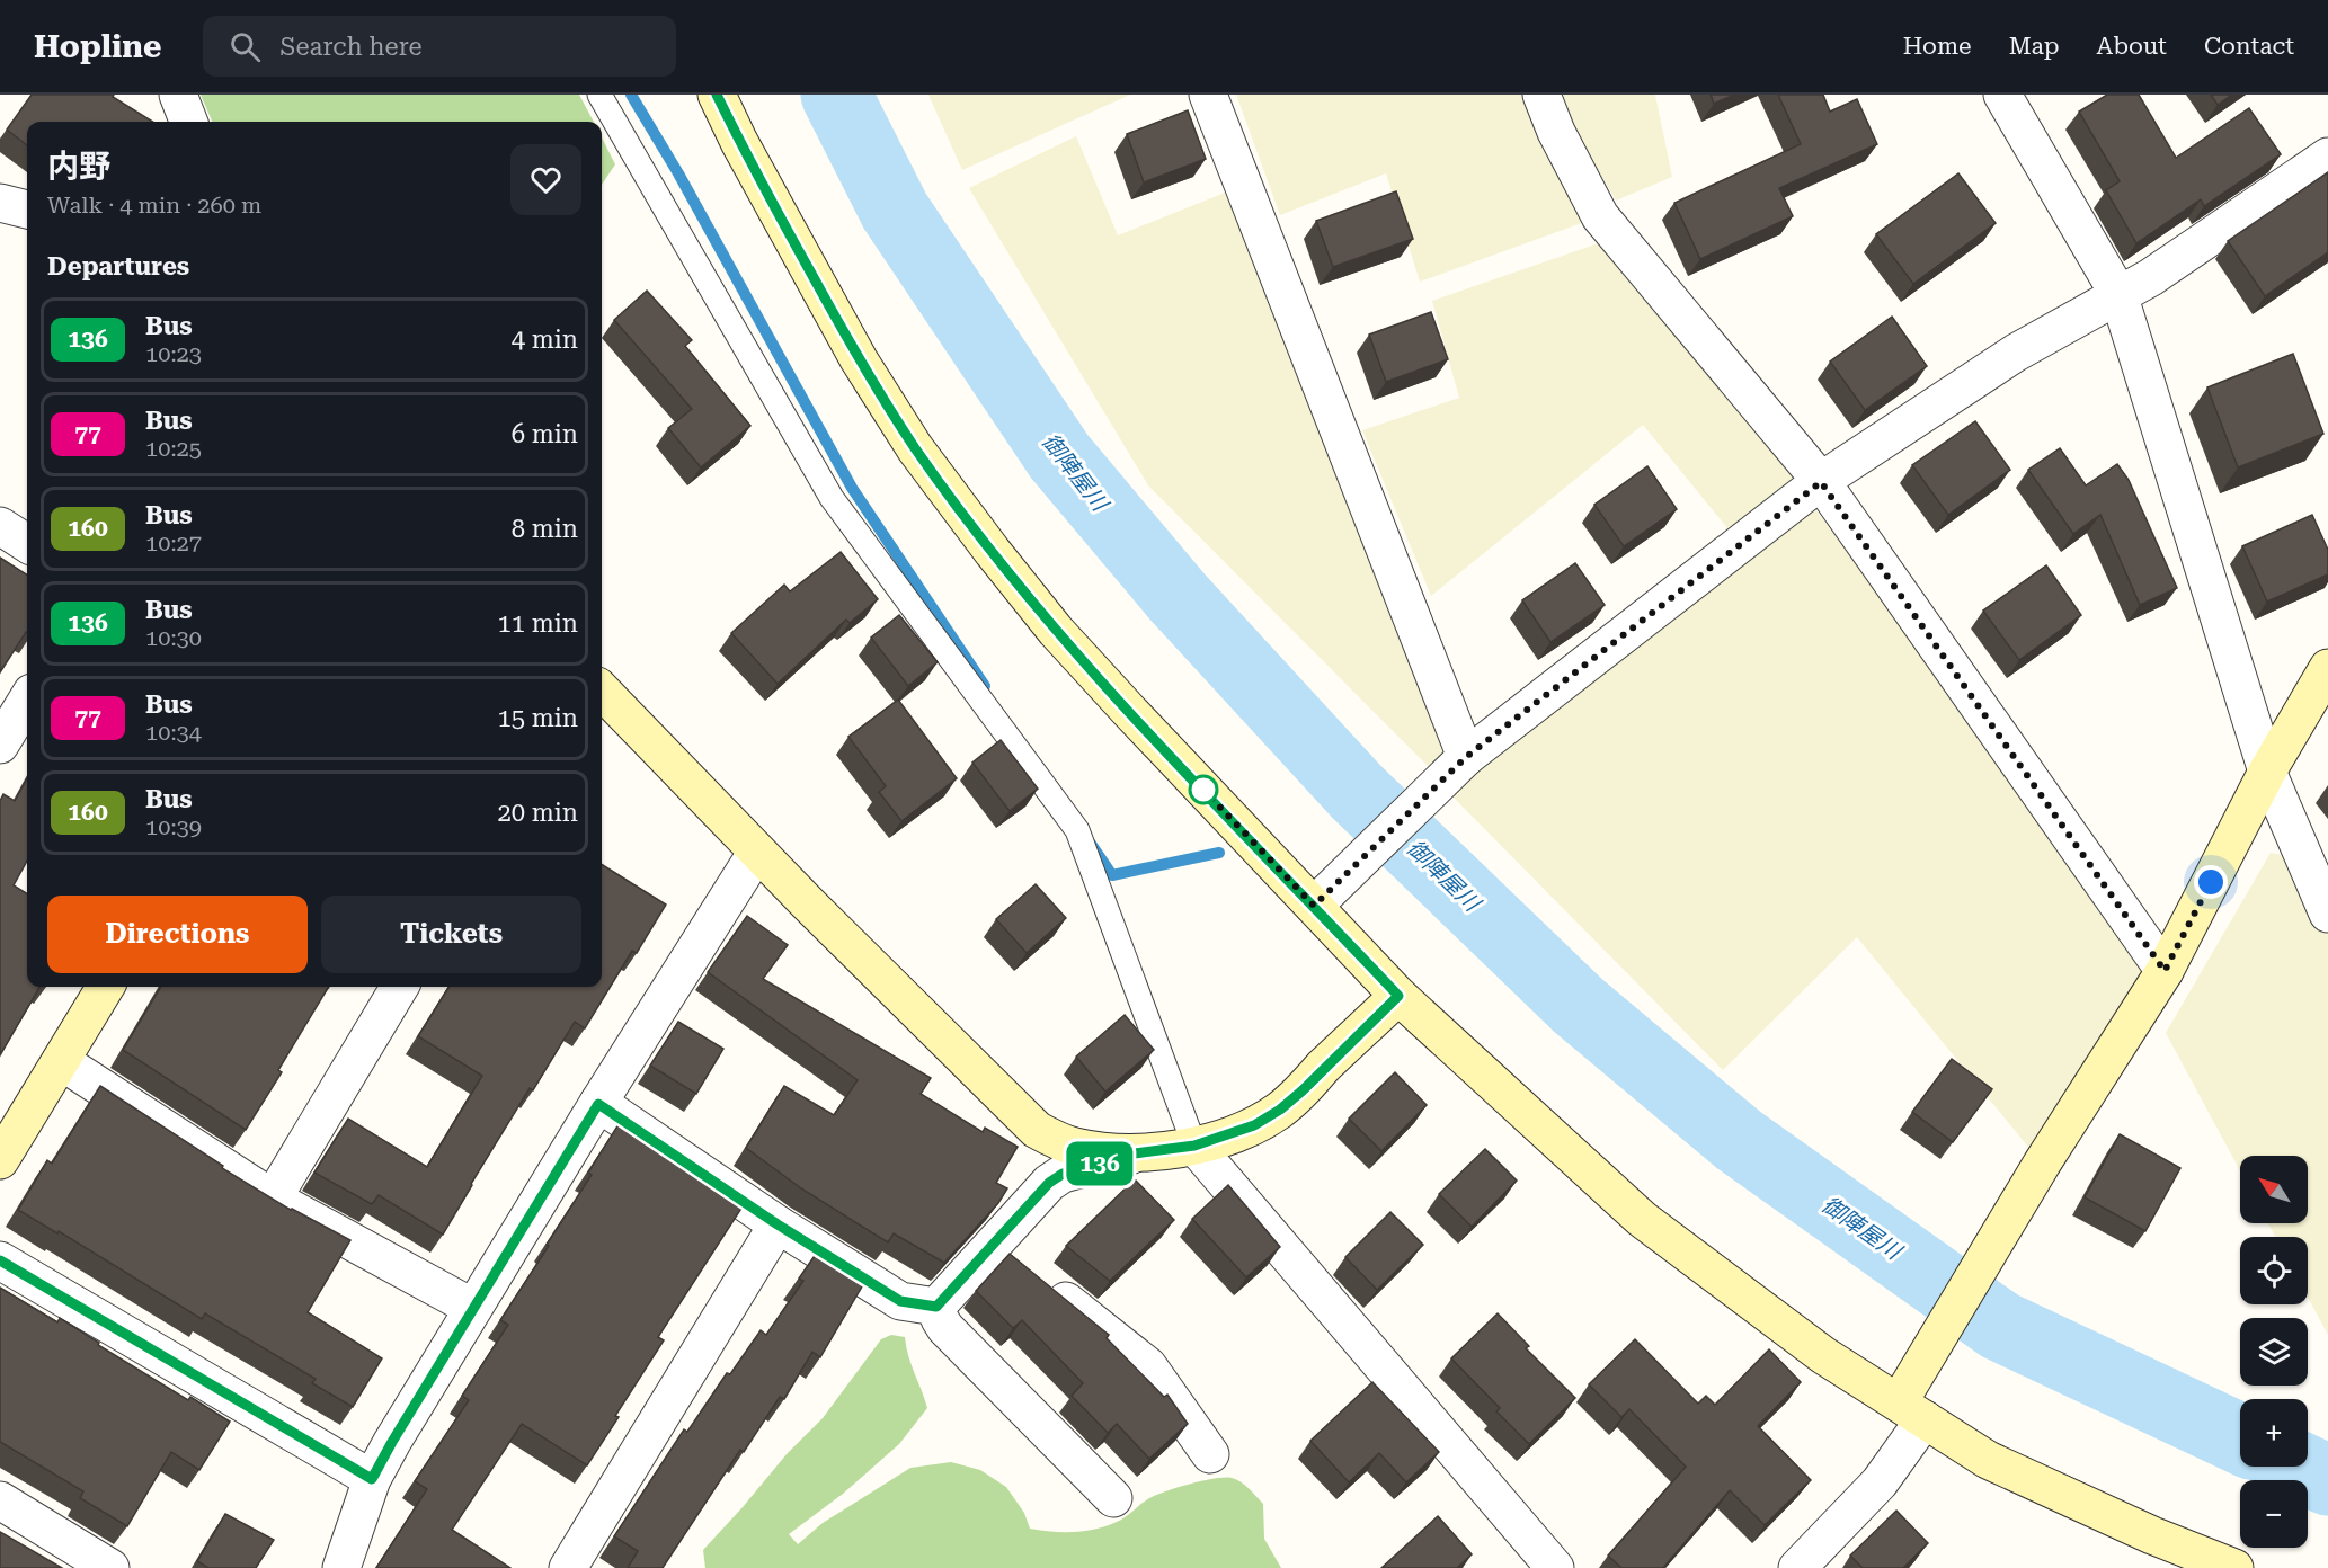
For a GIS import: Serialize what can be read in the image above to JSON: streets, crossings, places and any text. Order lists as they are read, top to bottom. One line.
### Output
{"water":["御陣屋川"],"lines":["bus line 136"],"north":"top left","page":{"header":"Hopline","search":"Search here","nav":["Home","Map","About","Contact"],"on_map":"136","heading":[["内野","Walk · 4 min · 260 m"],"Departures"],"list":[{"mark":"136","name":"Bus","note":"10:23","value":"4 min"},{"mark":"77","name":"Bus","note":"10:25","value":"6 min"},{"mark":"160","name":"Bus","note":"10:27","value":"8 min"},{"mark":"136","name":"Bus","note":"10:30","value":"11 min"},{"mark":"77","name":"Bus","note":"10:34","value":"15 min"},{"mark":"160","name":"Bus","note":"10:39","value":"20 min"}],"buttons":["Directions","Tickets"],"map_buttons":["+","−"]}}
